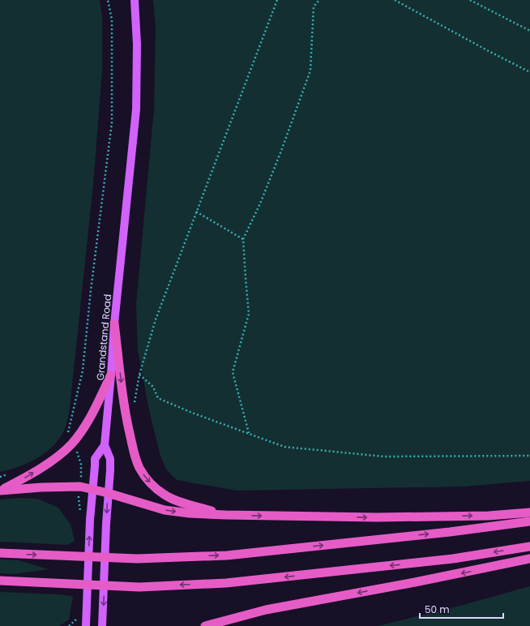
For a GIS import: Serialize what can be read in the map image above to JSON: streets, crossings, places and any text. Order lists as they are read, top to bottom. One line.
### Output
{"streets":{"main road":["Grandstand Road"]},"scale_bar":"50 m"}
